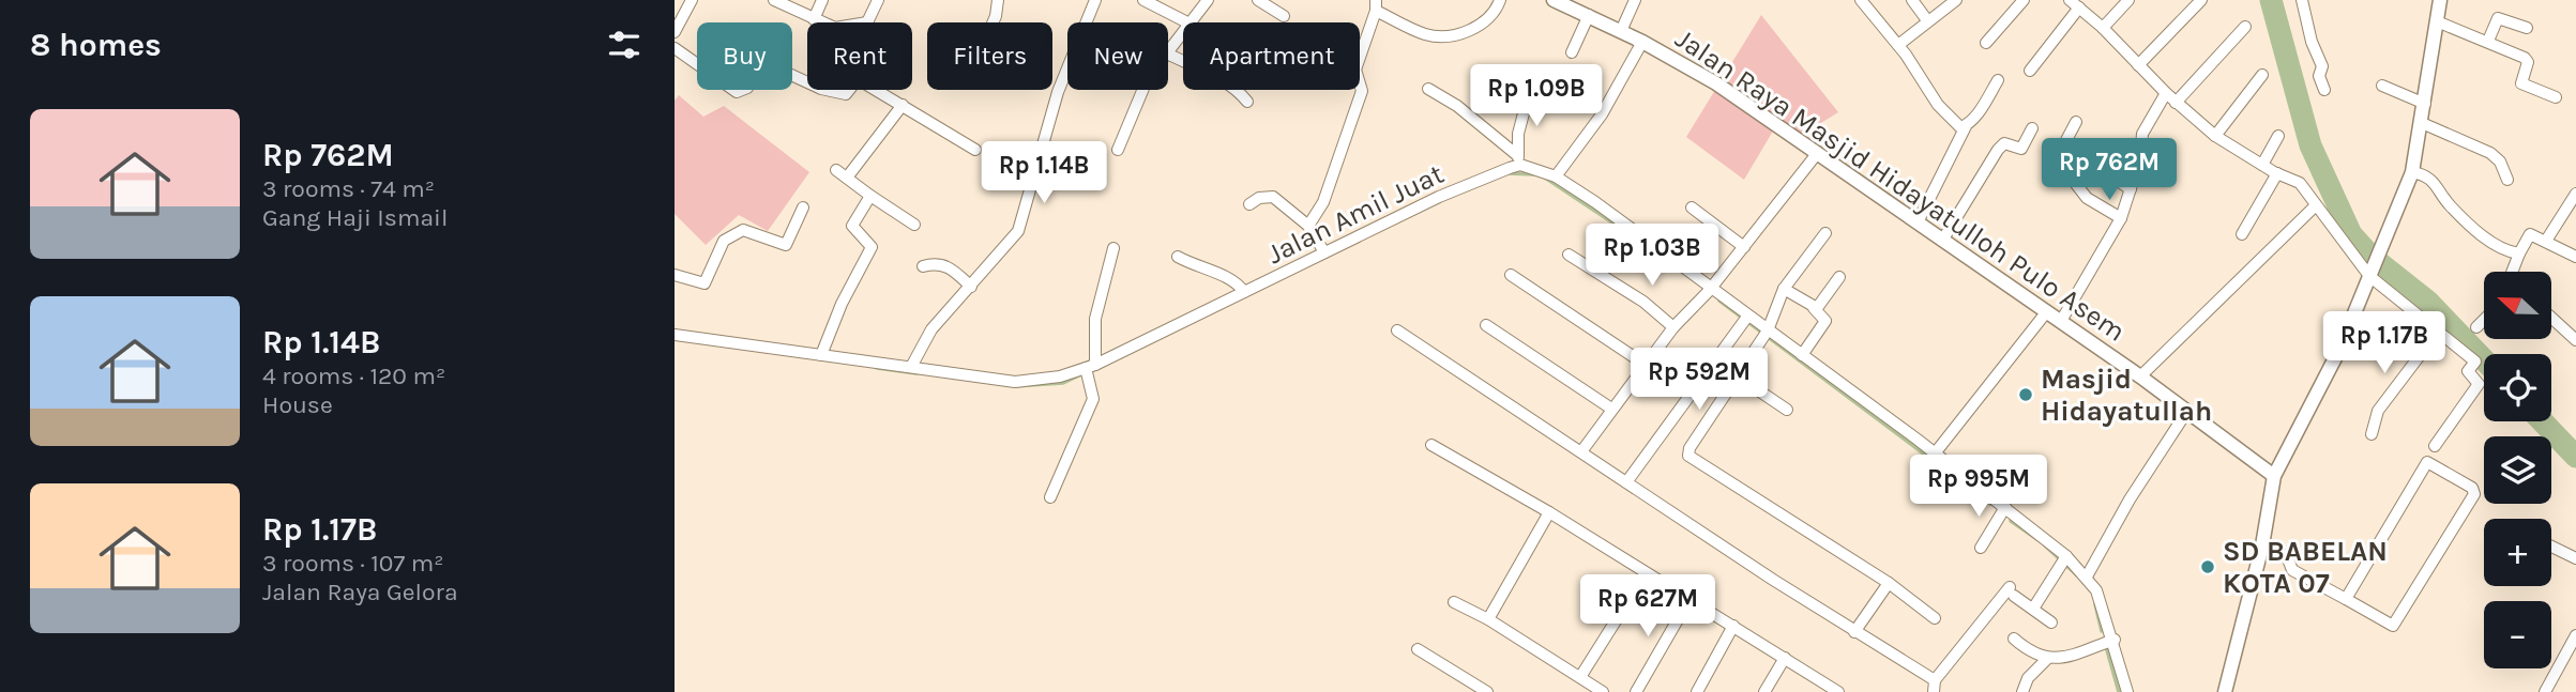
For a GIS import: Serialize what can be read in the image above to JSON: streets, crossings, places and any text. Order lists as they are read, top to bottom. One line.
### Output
{"streets":{"street":["Jalan Raya Masjid Hidayatulloh Pulo Asem","Jalan Amil Juat"]},"places":["Masjid Hidayatullah","SD BABELAN KOTA 07"],"north":"left","page":{"heading":"8 homes","chip":["Buy","Rent","Filters","New","Apartment"],"price":["Rp 1.09B","Rp 762M","Rp 1.14B","Rp 1.03B","Rp 1.17B","Rp 592M","Rp 995M","Rp 627M"],"list":[{"name":"Rp 762M","note":"3 rooms · 74 m² · Gang Haji Ismail"},{"name":"Rp 1.14B","note":"4 rooms · 120 m² · House"},{"name":"Rp 1.17B","note":"3 rooms · 107 m² · Jalan Raya Gelora"}],"map_buttons":["+","−"]}}
